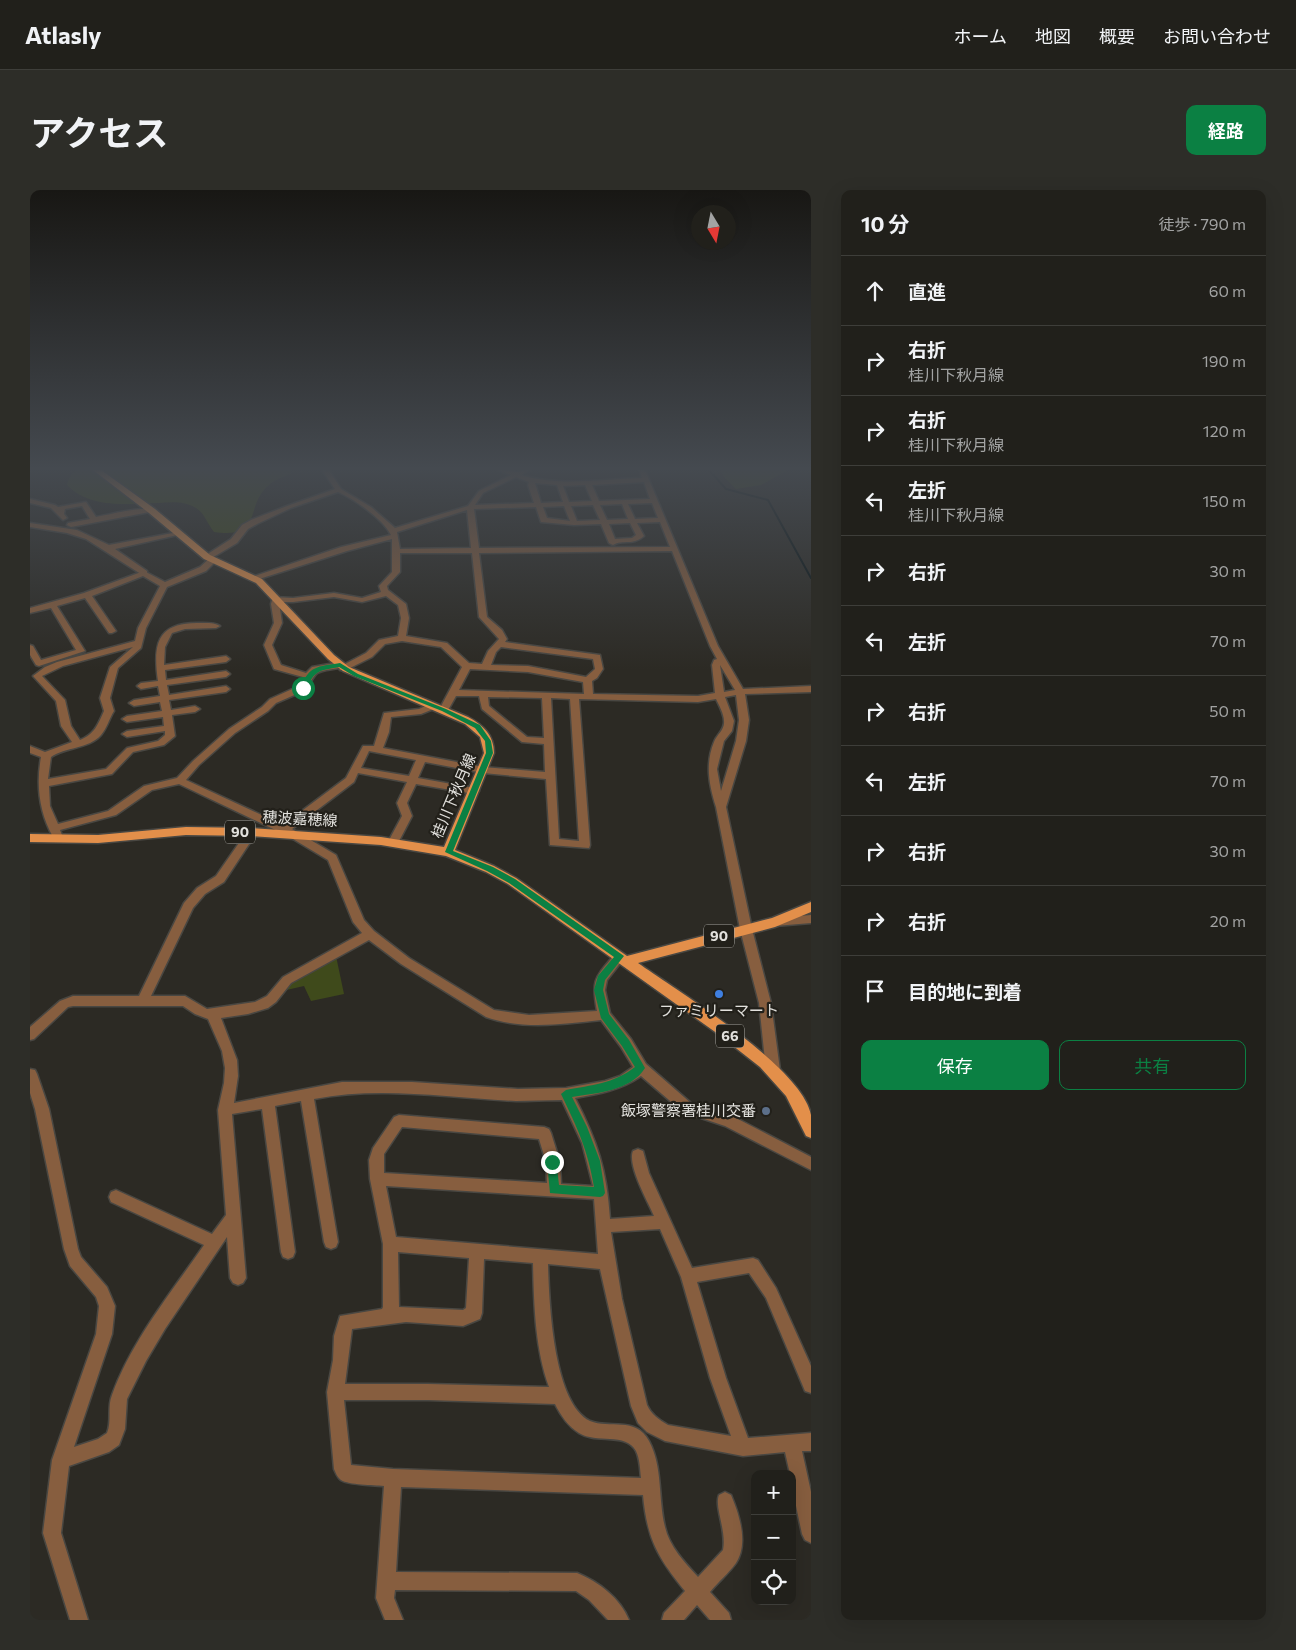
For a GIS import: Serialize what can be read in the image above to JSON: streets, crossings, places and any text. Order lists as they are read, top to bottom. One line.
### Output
{"streets":{"main road":["桂川下秋月線","穂波嘉穂線","90","66"]},"crossings":[["桂川下秋月線","穂波嘉穂線"],["桂川下秋月線","90"]],"places":["ファミリーマート","飯塚警察署桂川交番"],"north":"bottom","page":{"header":"Atlasly","nav":["ホーム","地図","概要","お問い合わせ"],"title":"アクセス","buttons":["経路",["保存","共有"]],"heading":["10 分","徒歩 · 790 m"],"list":[["直進","60 m"],["右折","桂川下秋月線","190 m"],["右折","桂川下秋月線","120 m"],["左折","桂川下秋月線","150 m"],["右折","30 m"],["左折","70 m"],["右折","50 m"],["左折","70 m"],["右折","30 m"],["右折","20 m"],"目的地に到着"],"map_buttons":["+","−"]}}
